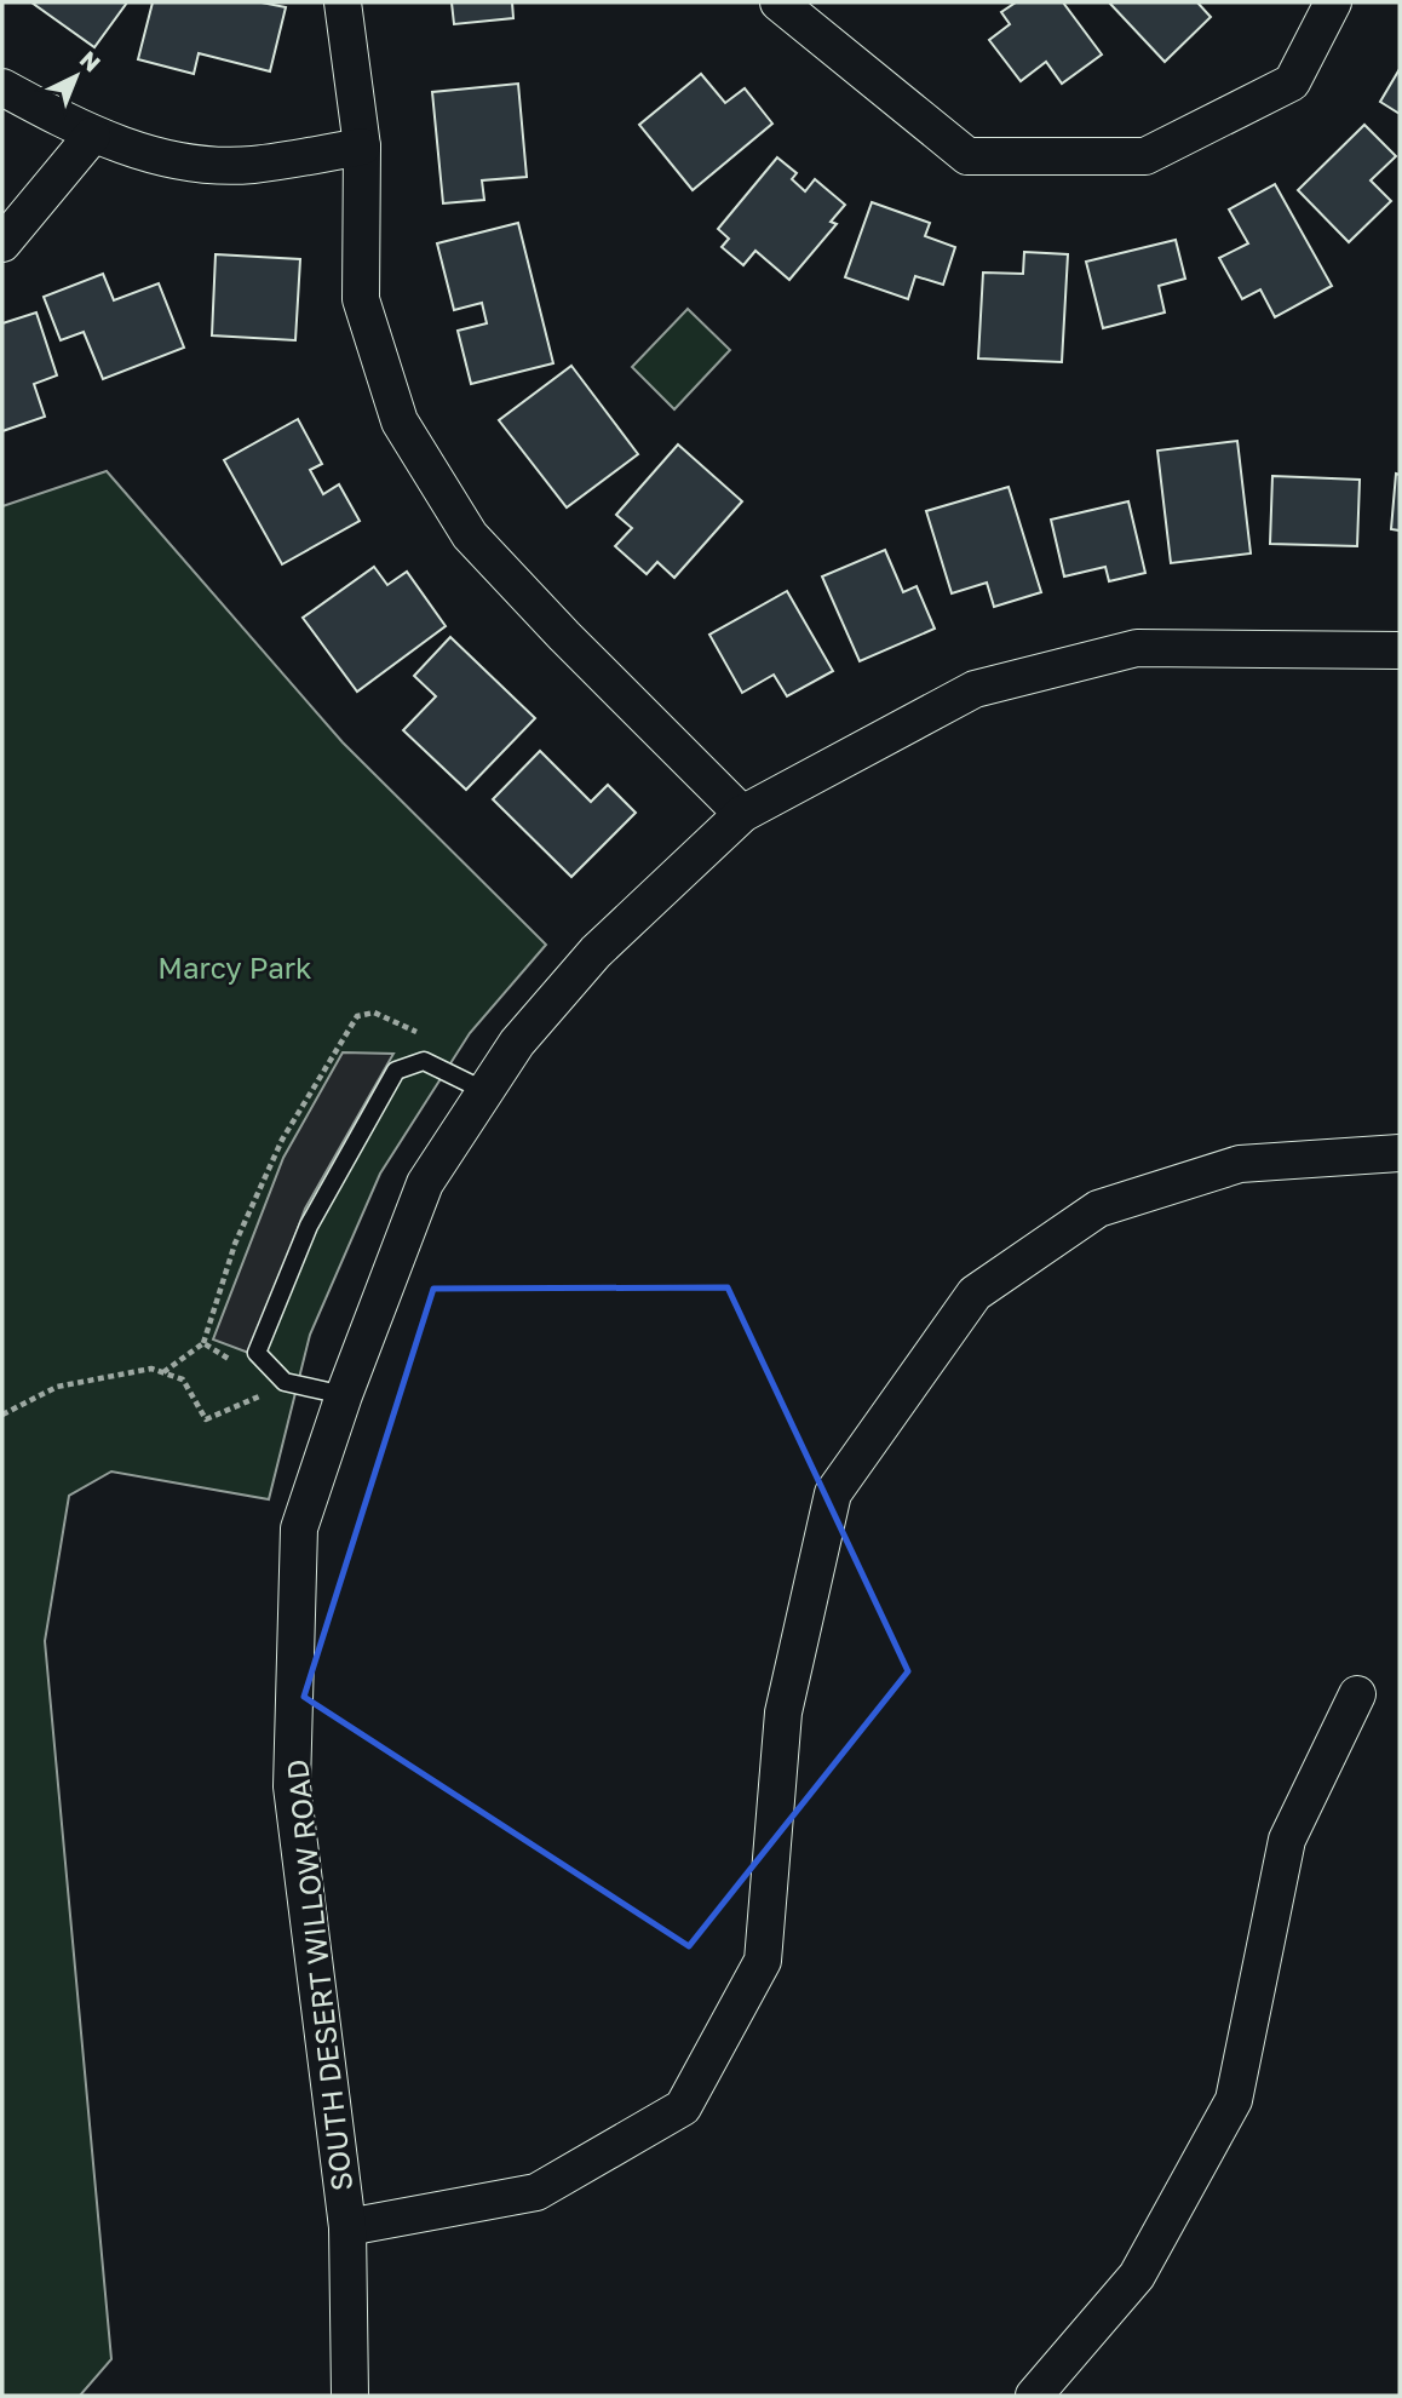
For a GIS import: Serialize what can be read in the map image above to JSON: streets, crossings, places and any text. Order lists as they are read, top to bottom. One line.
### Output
{"streets":{"street":["SOUTH DESERT WILLOW ROAD"]},"parks":["Marcy Park"],"north":"top right"}
